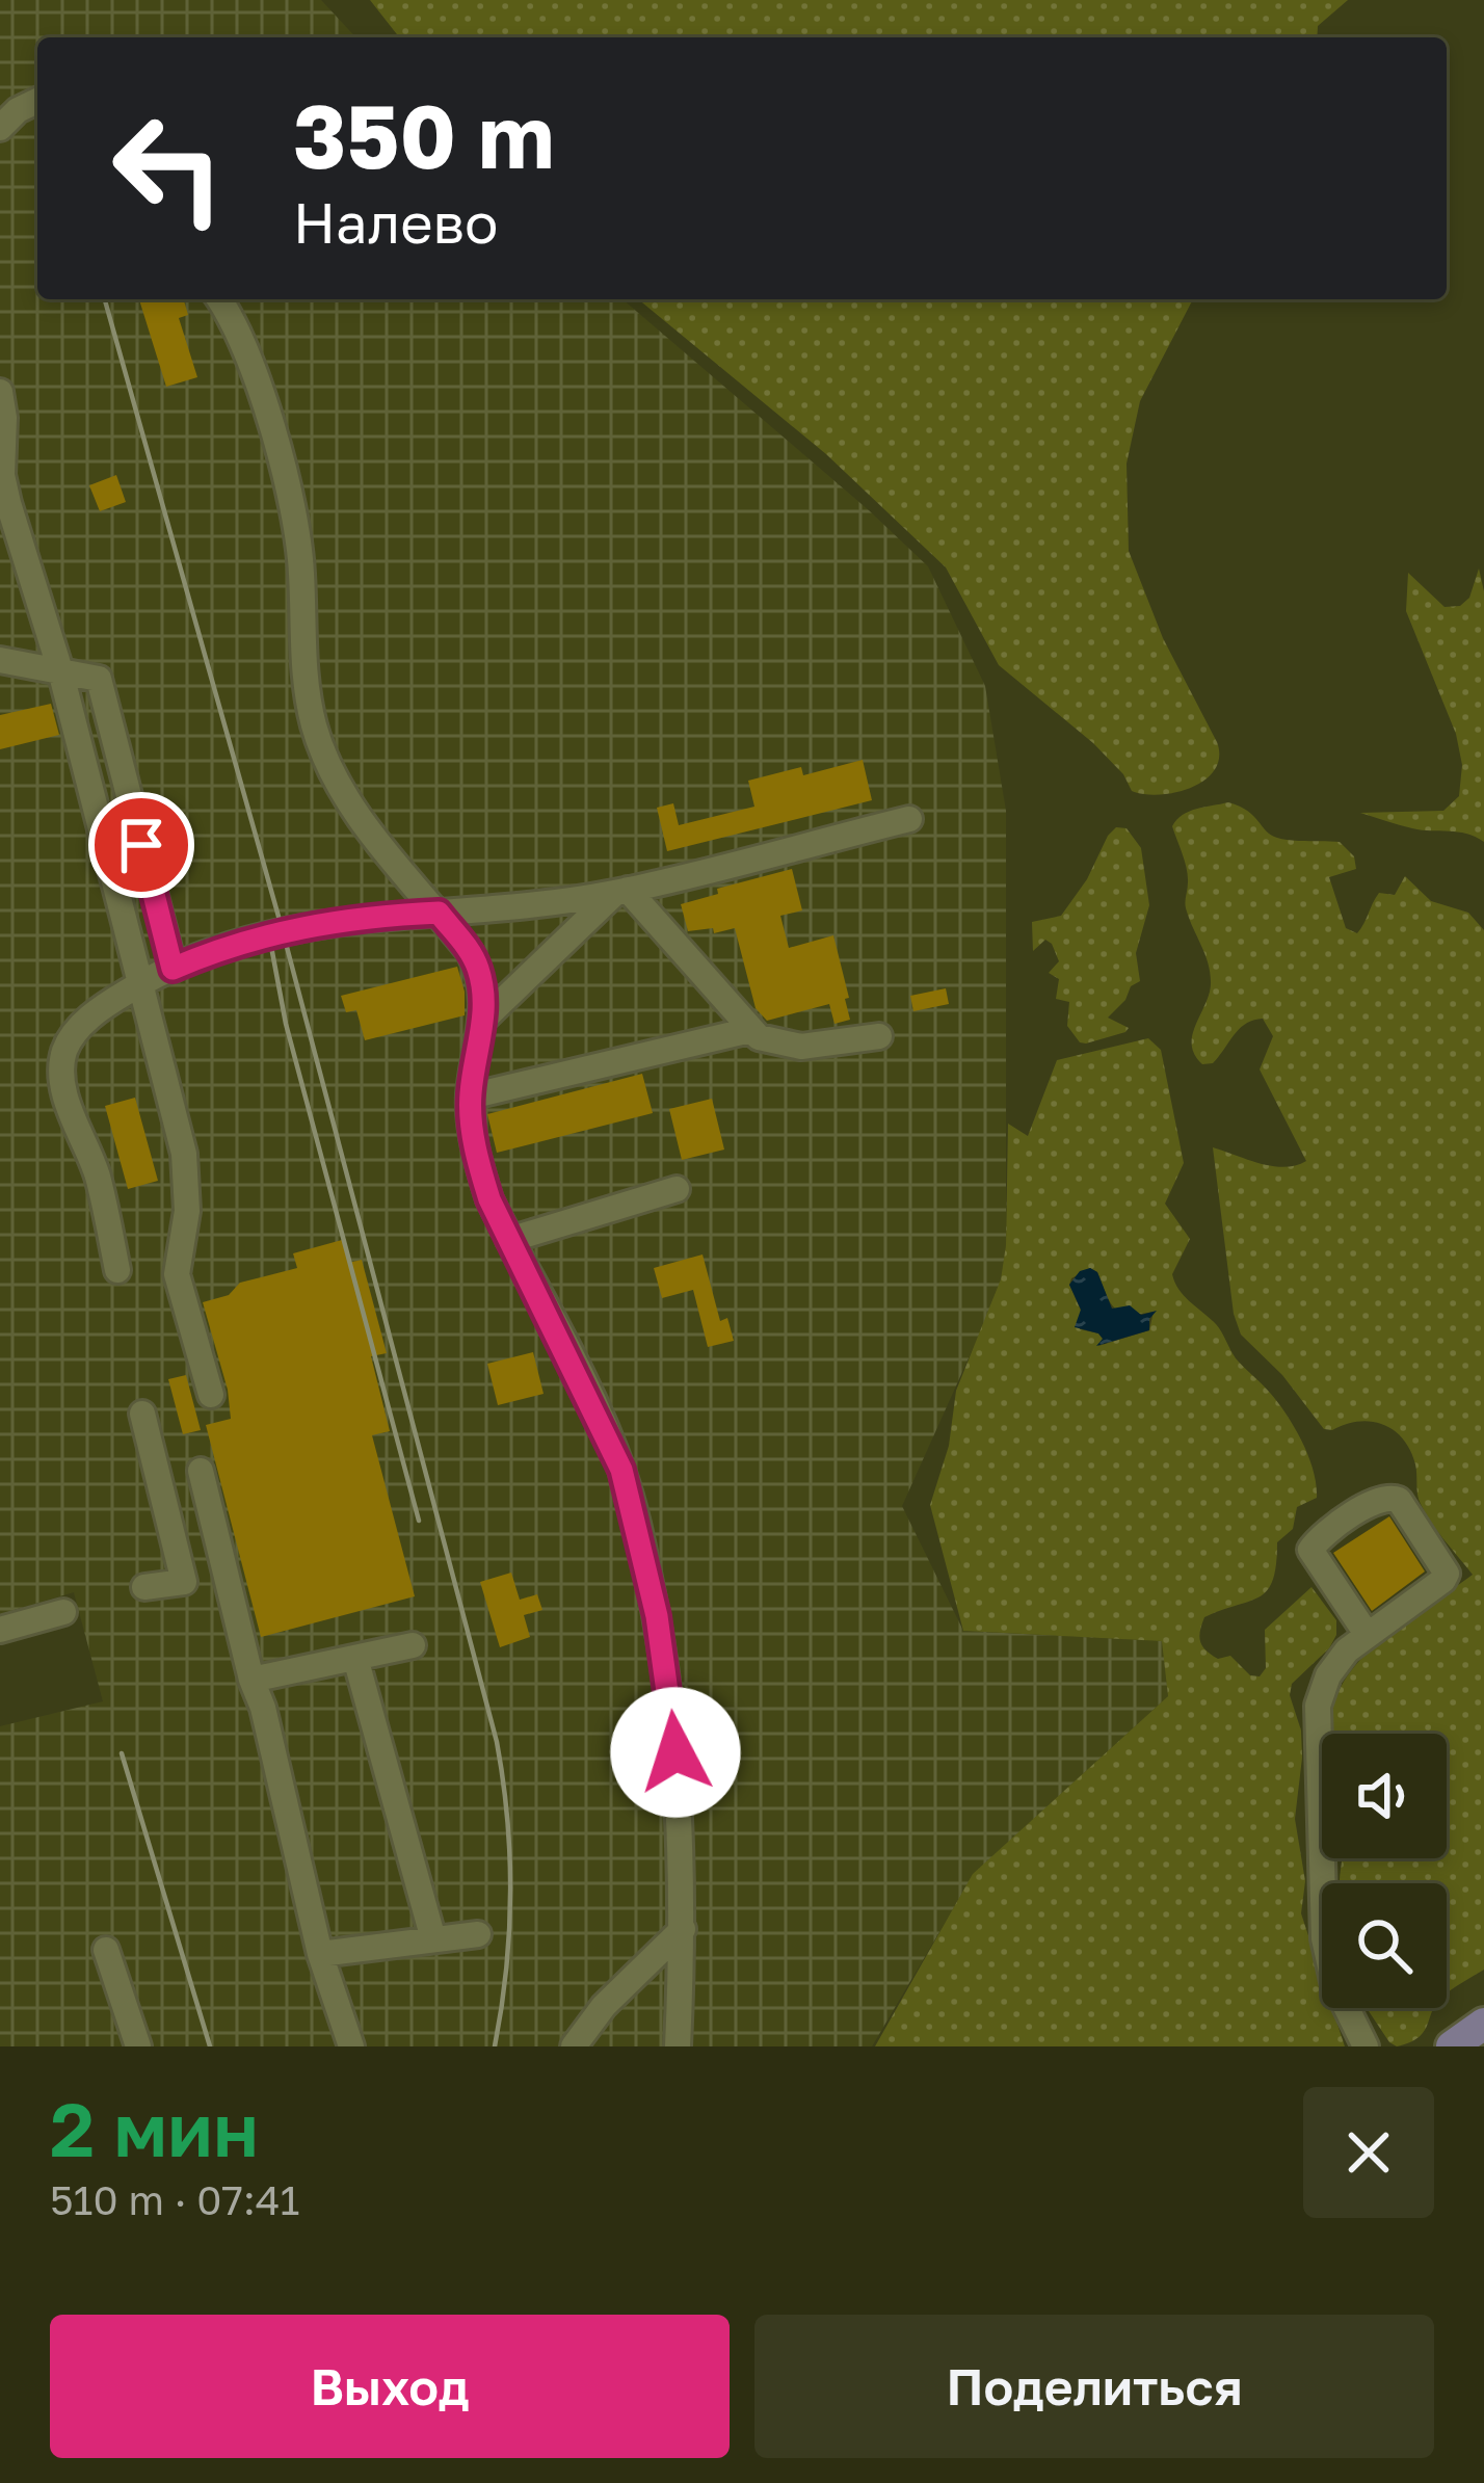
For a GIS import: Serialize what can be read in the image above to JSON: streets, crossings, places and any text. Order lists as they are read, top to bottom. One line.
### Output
{"page":{"turn":["350 m","Налево"],"heading":["2 мин","510 m · 07:41"],"buttons":["Выход","Поделиться"]}}
